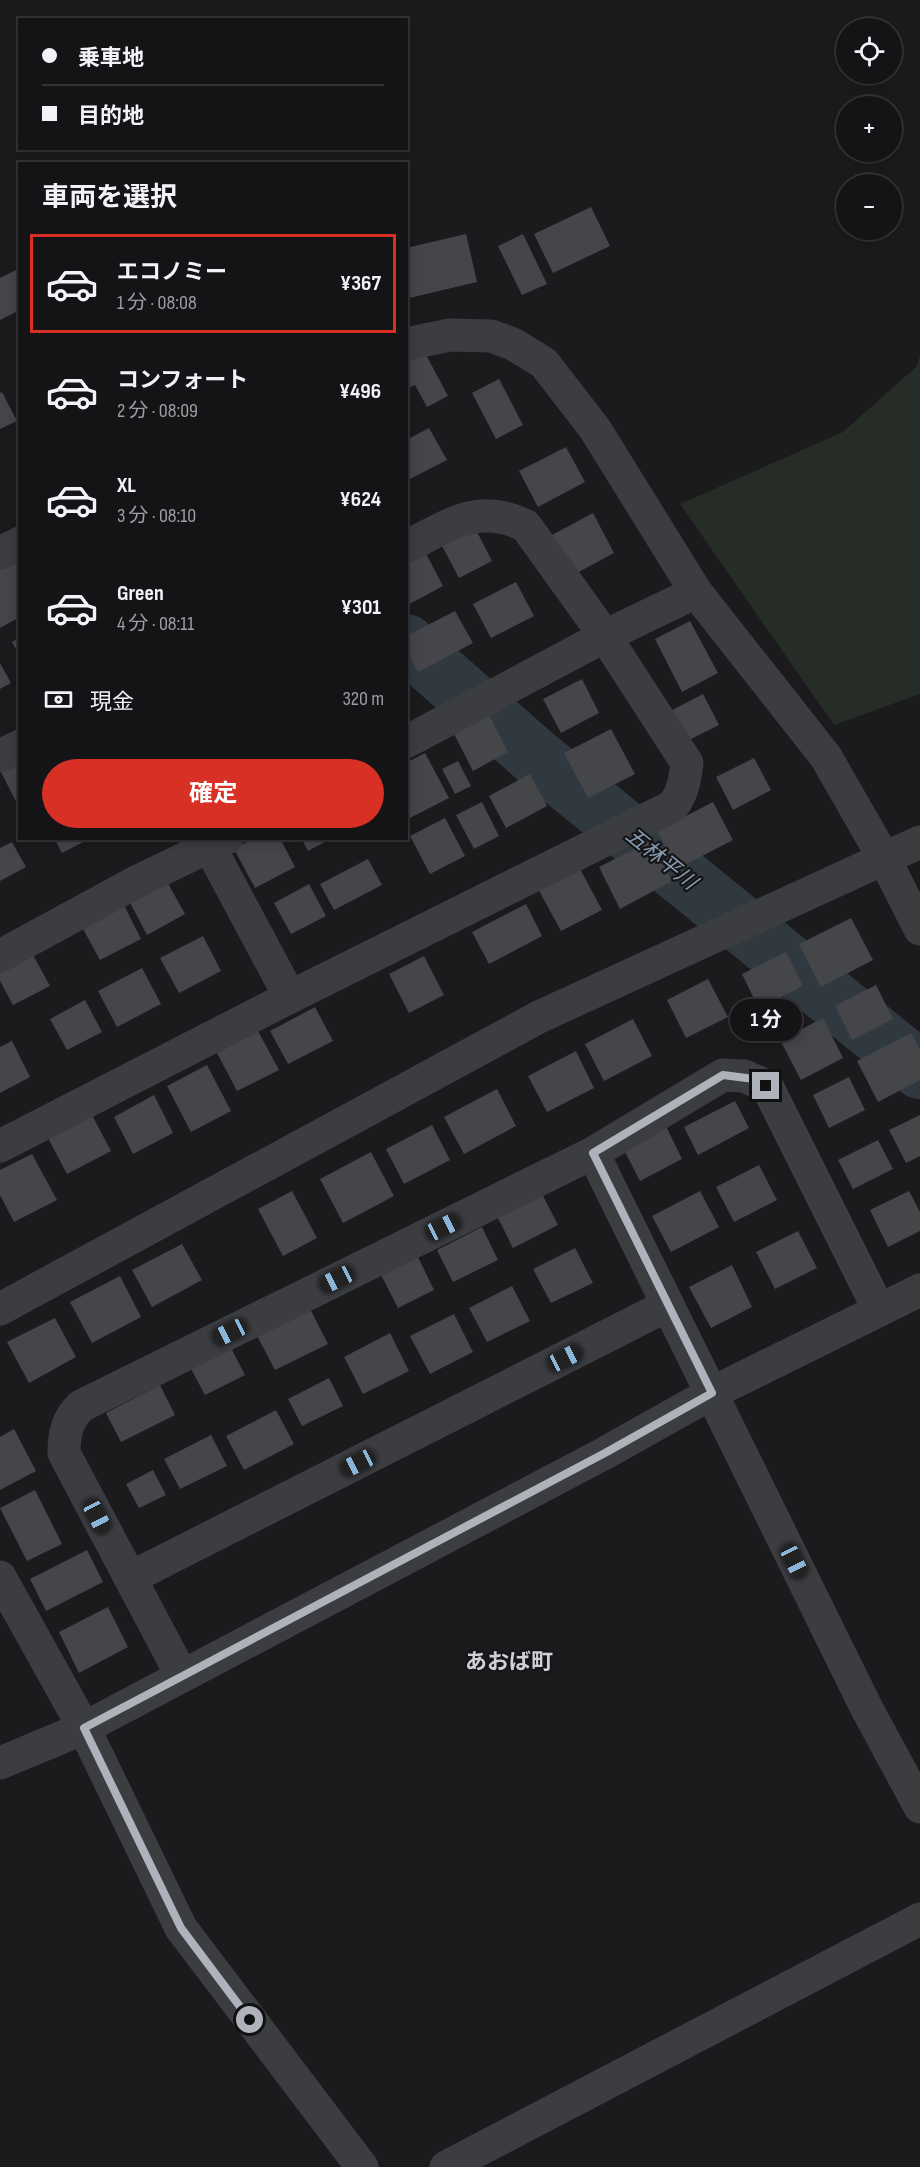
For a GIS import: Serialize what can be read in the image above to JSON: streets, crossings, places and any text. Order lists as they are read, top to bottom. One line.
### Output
{"districts":["あおば町"],"water":["五林平川"],"page":{"map_buttons":["+","−"],"banner":["乗車地","目的地"],"heading":"車両を選択","list":[{"name":"エコノミー","note":"1 分 · 08:08","value":"¥367"},{"name":"コンフォート","note":"2 分 · 08:09","value":"¥496"},{"name":"XL","note":"3 分 · 08:10","value":"¥624"},{"name":"Green","note":"4 分 · 08:11","value":"¥301"}],"pay":["現金","320 m"],"buttons":"確定","bubble":"1 分"}}
